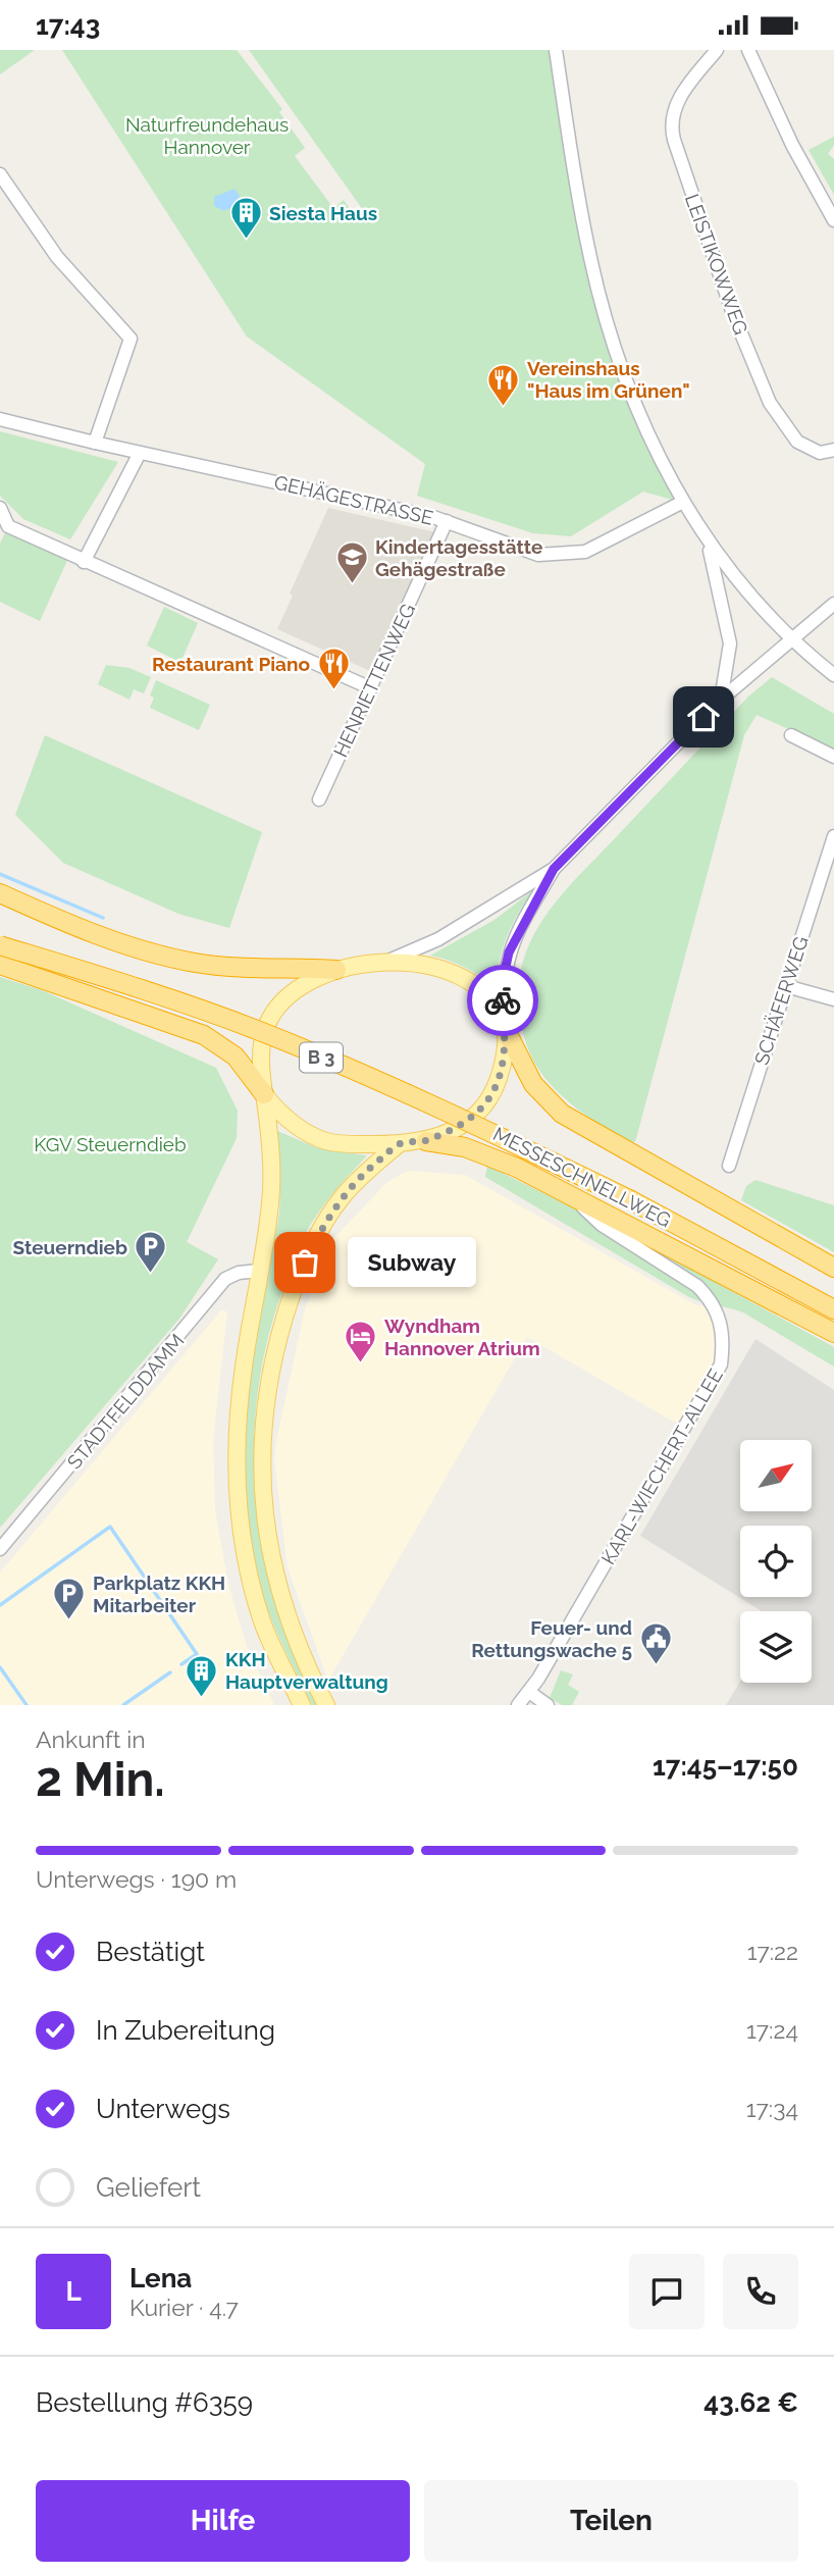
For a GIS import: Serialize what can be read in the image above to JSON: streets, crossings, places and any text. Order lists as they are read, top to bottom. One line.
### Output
{"streets":{"highway":["B 3","MESSESCHNELLWEG"],"street":["LEISTIKOWWEG","GEHÄGESTRASSE","HENRIETTENWEG","SCHÄFERWEG","STADTFELDDAMM","KARL-WIECHERT-ALLEE"]},"crossings":[["GEHÄGESTRASSE","HENRIETTENWEG"]],"parks":["Naturfreundehaus Hannover","KGV Steuerndieb"],"places":{"building":["Siesta Haus","KKH Hauptverwaltung"],"restaurant":["Vereinshaus \"Haus im Grünen\"","Restaurant Piano"],"school or university":["Kindertagesstätte Gehägestraße"],"other":["Subway"],"parking":["Steuerndieb","Parkplatz KKH Mitarbeiter"],"hotel":["Wyndham Hannover Atrium"],"public building":["Feuer- und Rettungswache 5"]},"north":"top right","page":{"status":"17:43","bubble":"Subway","heading":["2 Min.","Ankunft in","17:45–17:50"],"panel":["Lena","Kurier · 4.7","Bestellung #6359","43.62 €"],"bar":"Unterwegs · 190 m","list":[["Bestätigt","17:22"],["In Zubereitung","17:24"],["Unterwegs","17:34"],"Geliefert"],"round":"L","buttons":["Hilfe","Teilen"]}}
